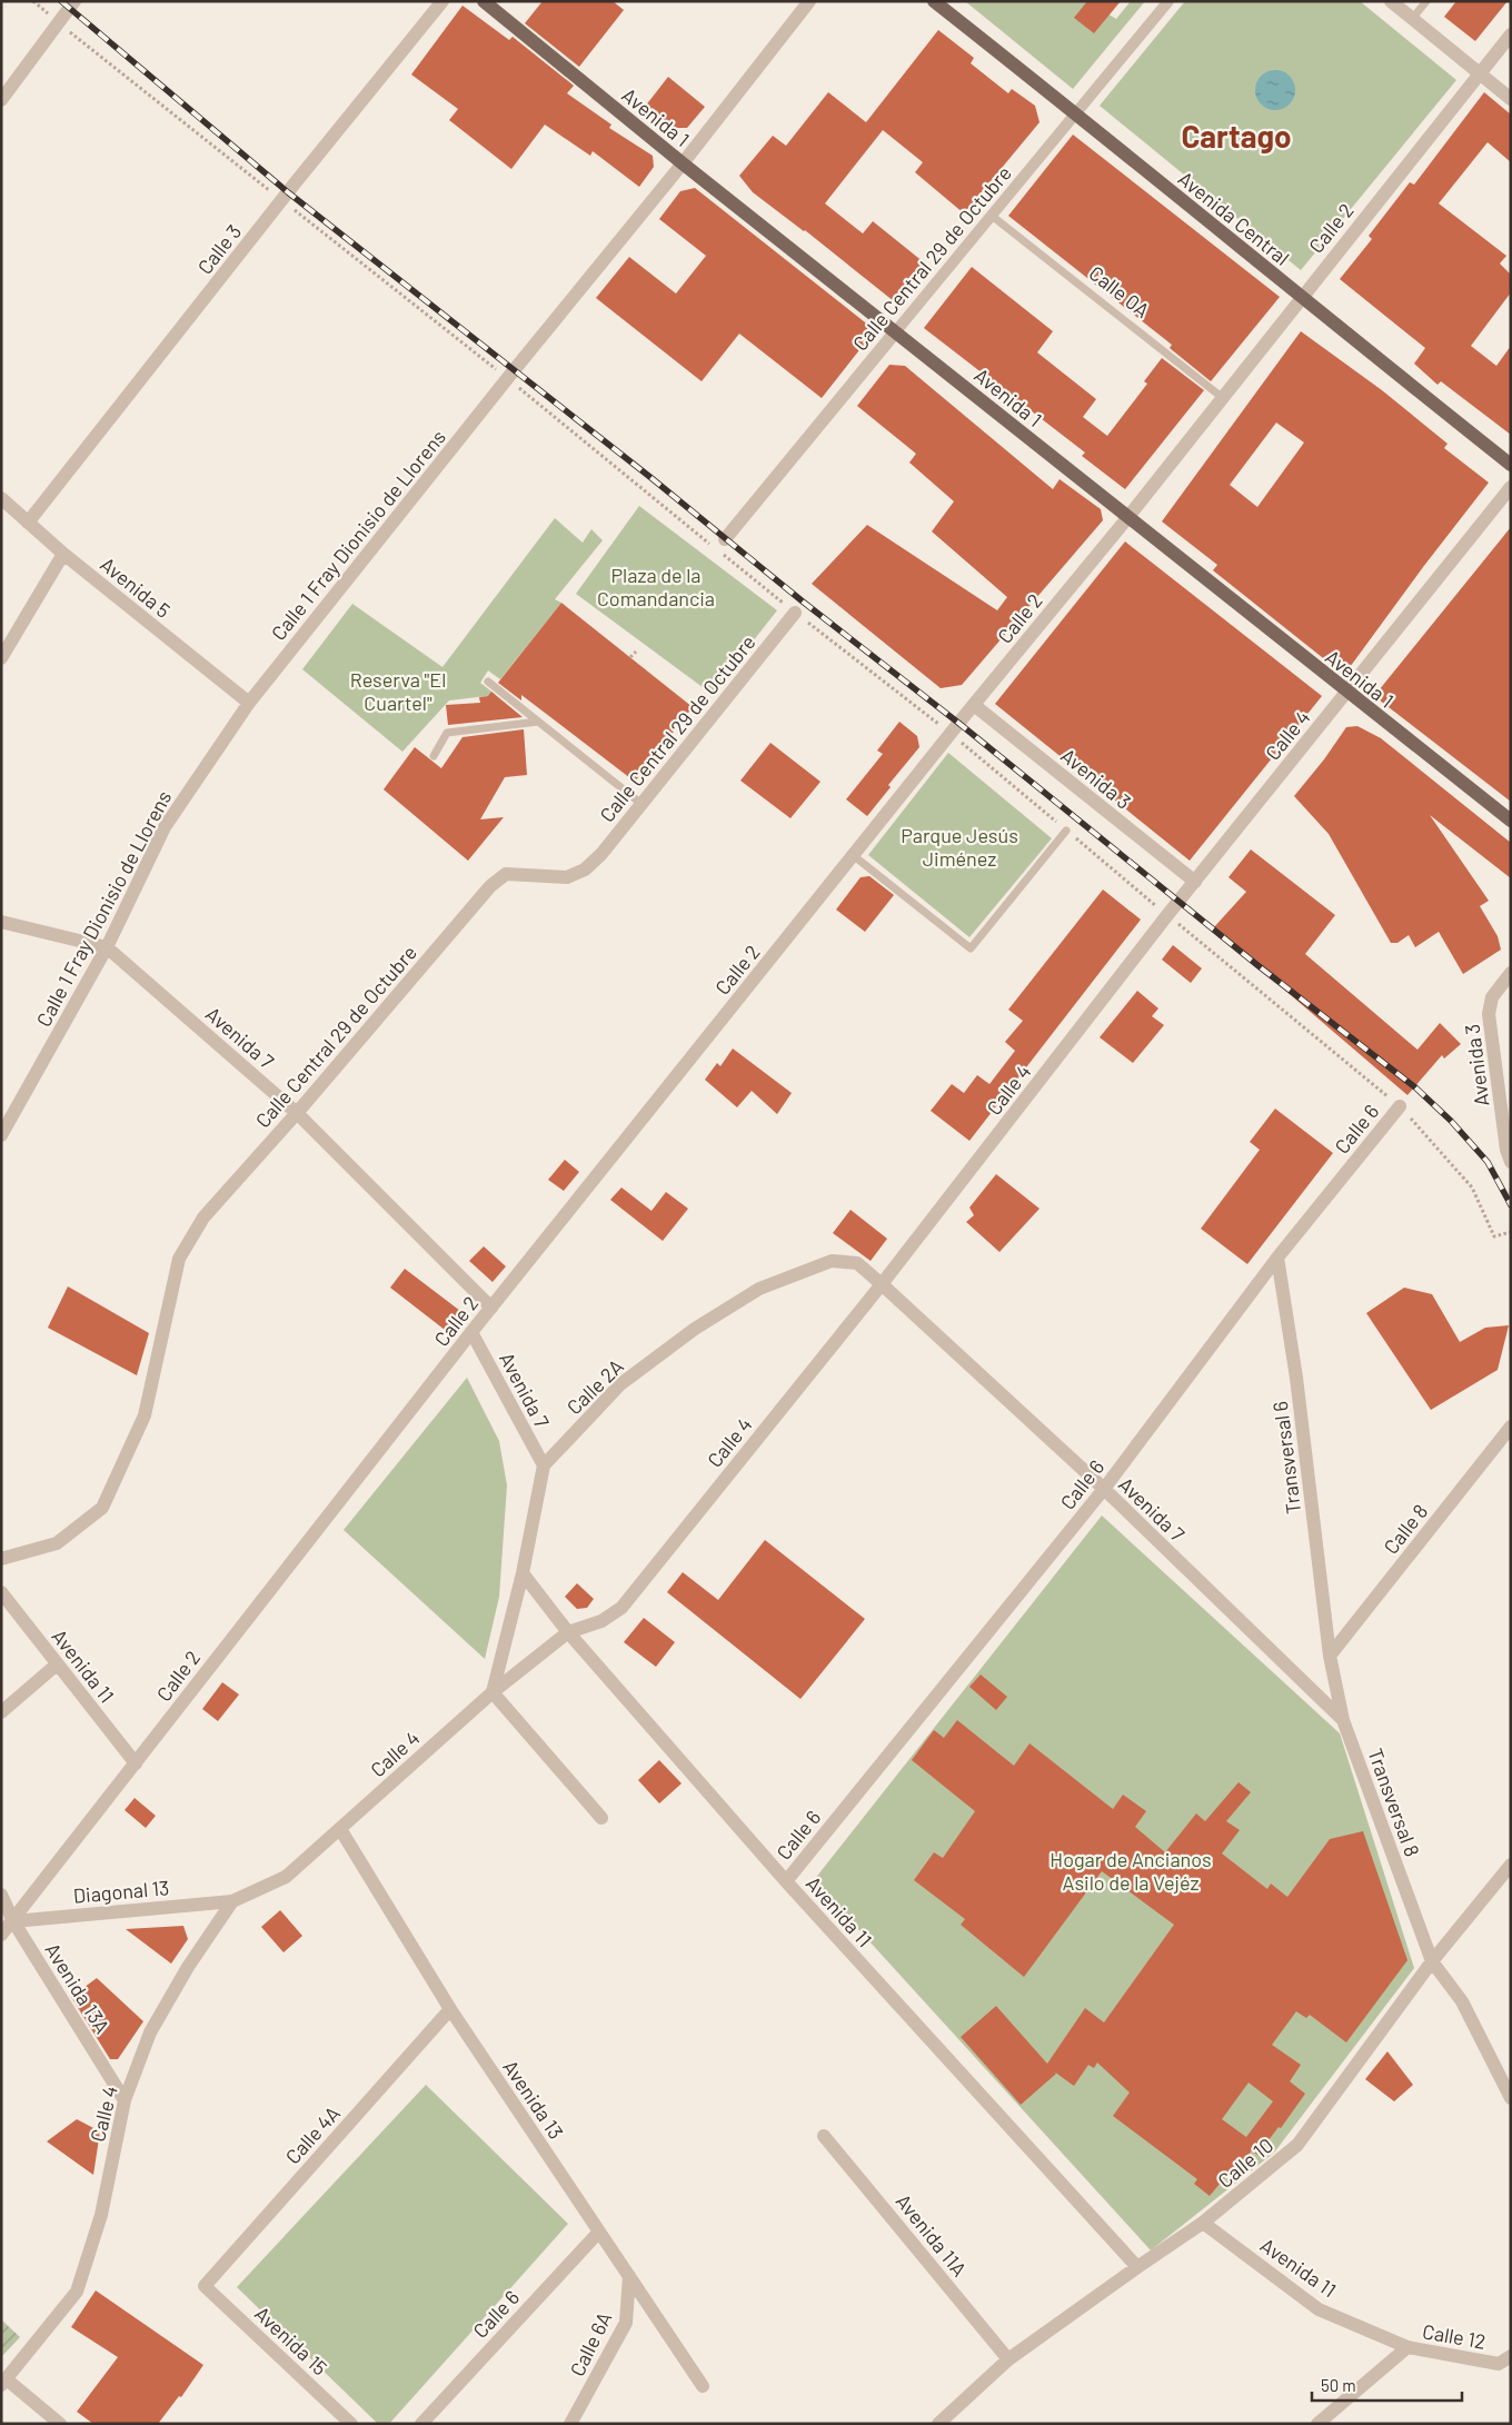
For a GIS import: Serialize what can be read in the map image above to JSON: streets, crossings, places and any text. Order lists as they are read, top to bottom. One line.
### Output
{"streets":{"main road":["Avenida 1","Avenida Central"],"street":["Calle 2","Calle 3","Calle Central 29 de Octubre","Calle 1 Fray Dionisio de Llorens","Avenida 5","Calle 4","Avenida 3","Avenida 7","Calle 6","Calle 2A","Transversal 6","Calle 8","Avenida 11","Transversal 8","Diagonal 13","Avenida 13A","Avenida 13","Calle 4A","Calle 10","Avenida 11A","Calle 12","Avenida 15","Calle 6A"],"lane":["Calle 0A"]},"crossings":[["Avenida 1","Calle 2"],["Avenida 1","Calle Central 29 de Octubre"],["Avenida 1","Calle 1 Fray Dionisio de Llorens"],["Avenida 1","Calle 4"],["Avenida Central","Calle 2"],["Avenida Central","Calle Central 29 de Octubre"],["Calle 2","Calle 0A"],["Calle 2","Avenida 3"],["Calle 2","Avenida 7"],["Calle 2","Avenida 11"],["Calle 2","Diagonal 13"],["Calle 2","Avenida 13A"],["Calle 3","Avenida 5"],["Calle Central 29 de Octubre","Calle 0A"],["Calle Central 29 de Octubre","Avenida 7"],["Calle 1 Fray Dionisio de Llorens","Avenida 5"],["Calle 1 Fray Dionisio de Llorens","Avenida 7"],["Calle 4","Avenida 3"],["Calle 4","Avenida 7"],["Calle 4","Calle 2A"],["Calle 4","Avenida 11"],["Calle 4","Diagonal 13"],["Calle 4","Avenida 13A"],["Calle 4","Avenida 13"],["Avenida 7","Calle 6"],["Avenida 7","Calle 2A"],["Avenida 7","Transversal 8"],["Calle 6","Transversal 6"],["Calle 6","Avenida 11"],["Calle 6","Avenida 13"],["Transversal 6","Calle 8"],["Transversal 6","Transversal 8"],["Calle 8","Transversal 8"],["Avenida 11","Calle 10"],["Avenida 11","Calle 12"],["Transversal 8","Calle 10"],["Diagonal 13","Avenida 13A"],["Avenida 13","Calle 4A"],["Avenida 13","Calle 6A"],["Calle 4A","Avenida 15"],["Calle 10","Avenida 11A"]],"districts":["Cartago"],"parks":["Plaza de la Comandancia","Reserva \"El Cuartel\"","Parque Jesús Jiménez","Hogar de Ancianos Asilo de la Vejéz"],"scale_bar":"50 m"}
